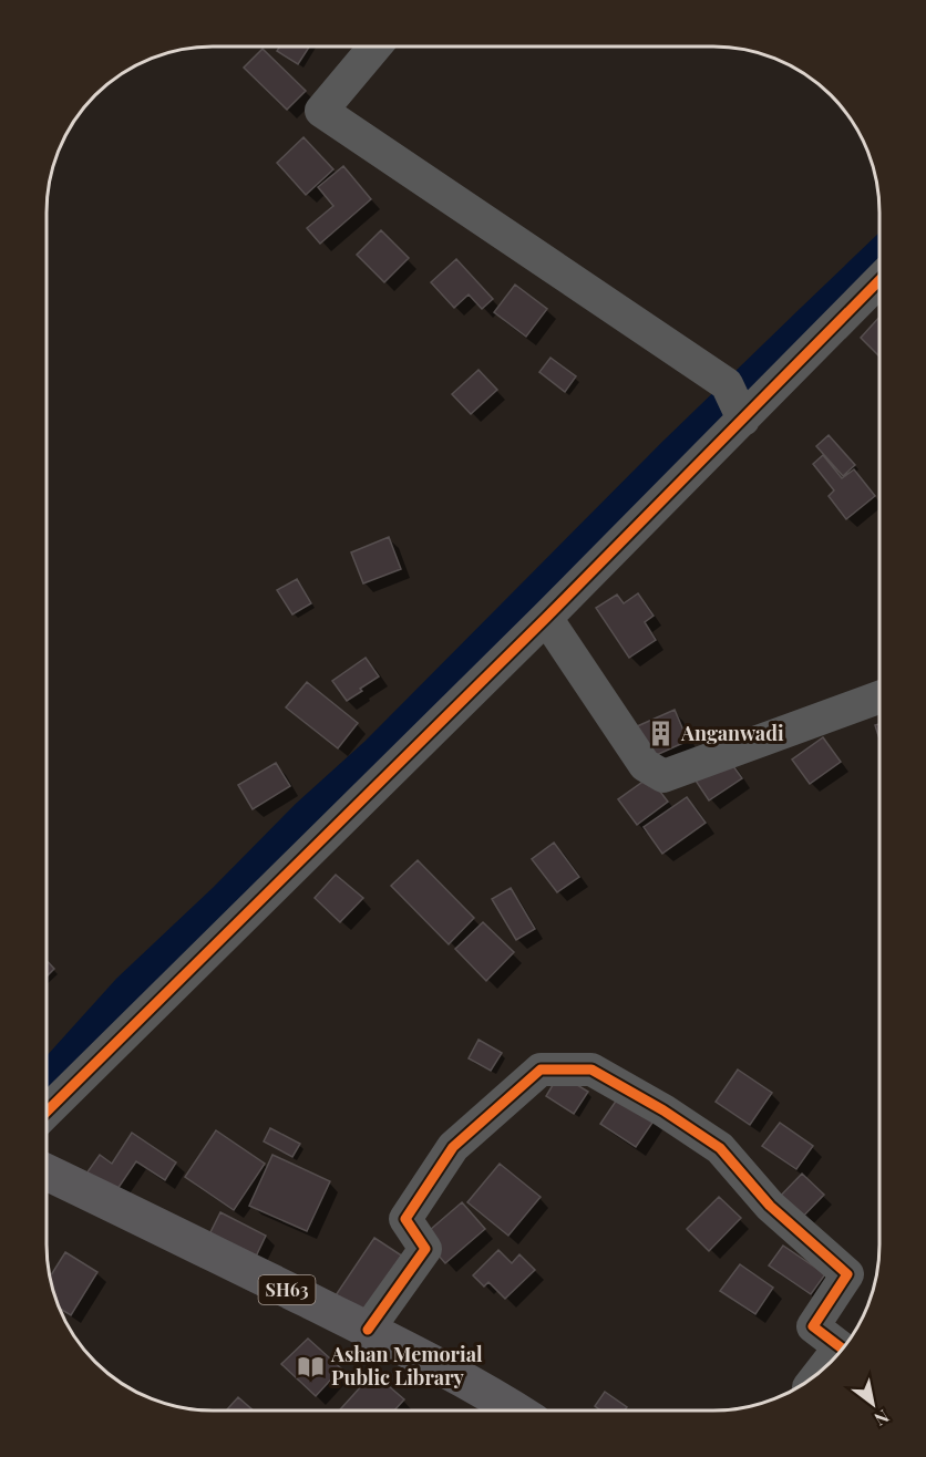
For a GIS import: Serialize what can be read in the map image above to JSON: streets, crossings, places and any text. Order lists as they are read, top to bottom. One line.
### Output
{"streets":{"main road":["SH63"]},"places":{"building":["Anganwadi"],"library":["Ashan Memorial Public Library"]},"north":"bottom right"}
